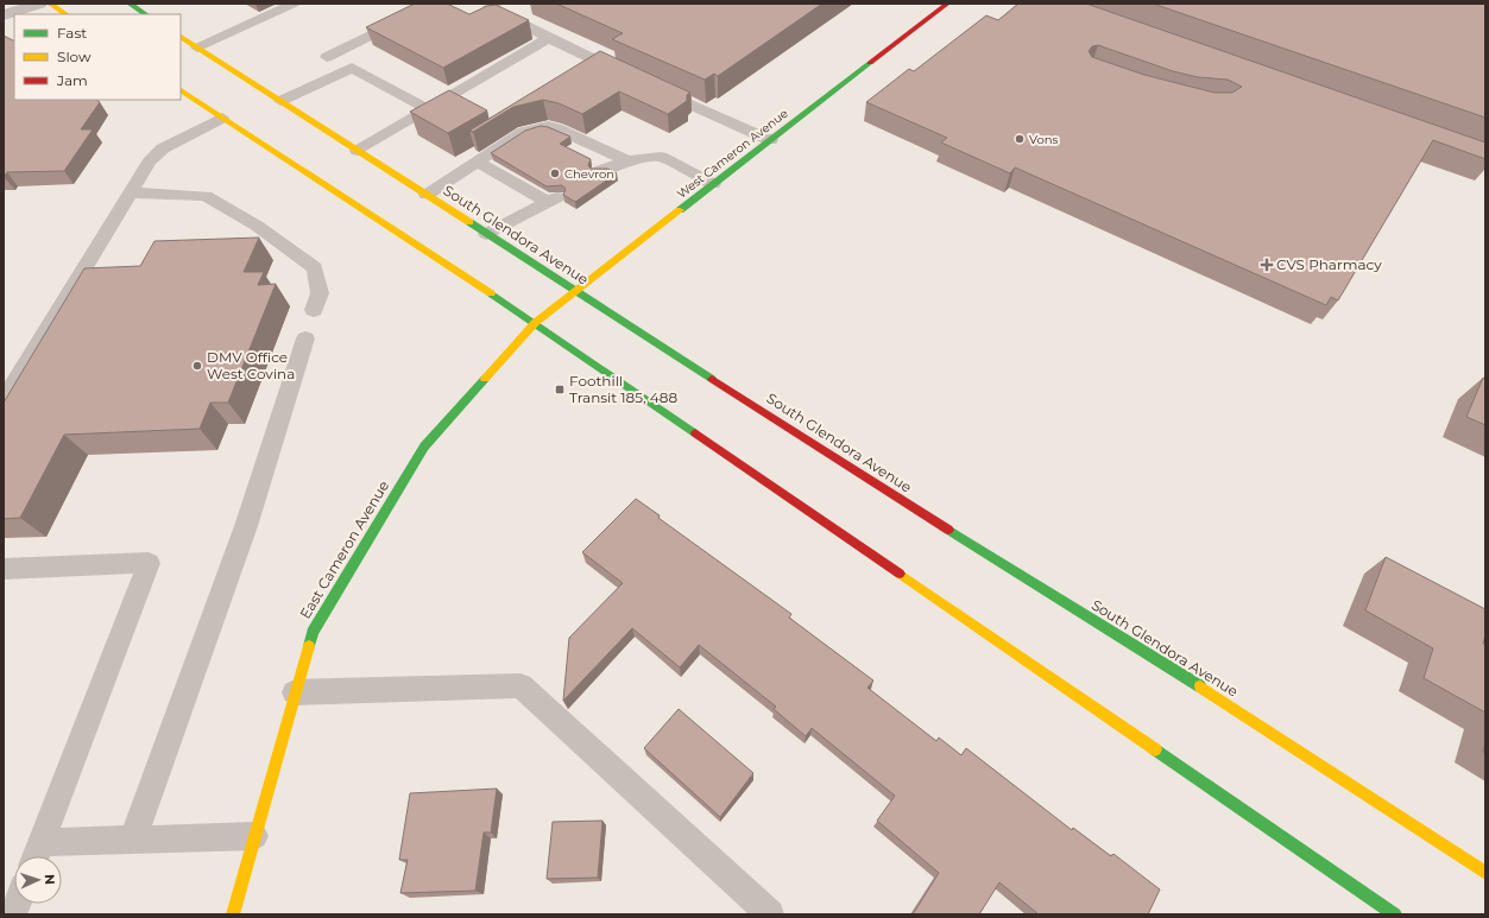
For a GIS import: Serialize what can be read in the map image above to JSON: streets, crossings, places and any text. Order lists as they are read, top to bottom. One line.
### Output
{"streets":{"main road":["West Cameron Avenue","South Glendora Avenue","East Cameron Avenue"]},"crossings":[["West Cameron Avenue","South Glendora Avenue"],["West Cameron Avenue","East Cameron Avenue"]],"places":{"other":["Vons","Chevron","DMV Office West Covina"],"health":["CVS Pharmacy"],"transit":["Foothill Transit 185, 488"]},"legend":["Fast","Slow","Jam"],"north":"right"}
